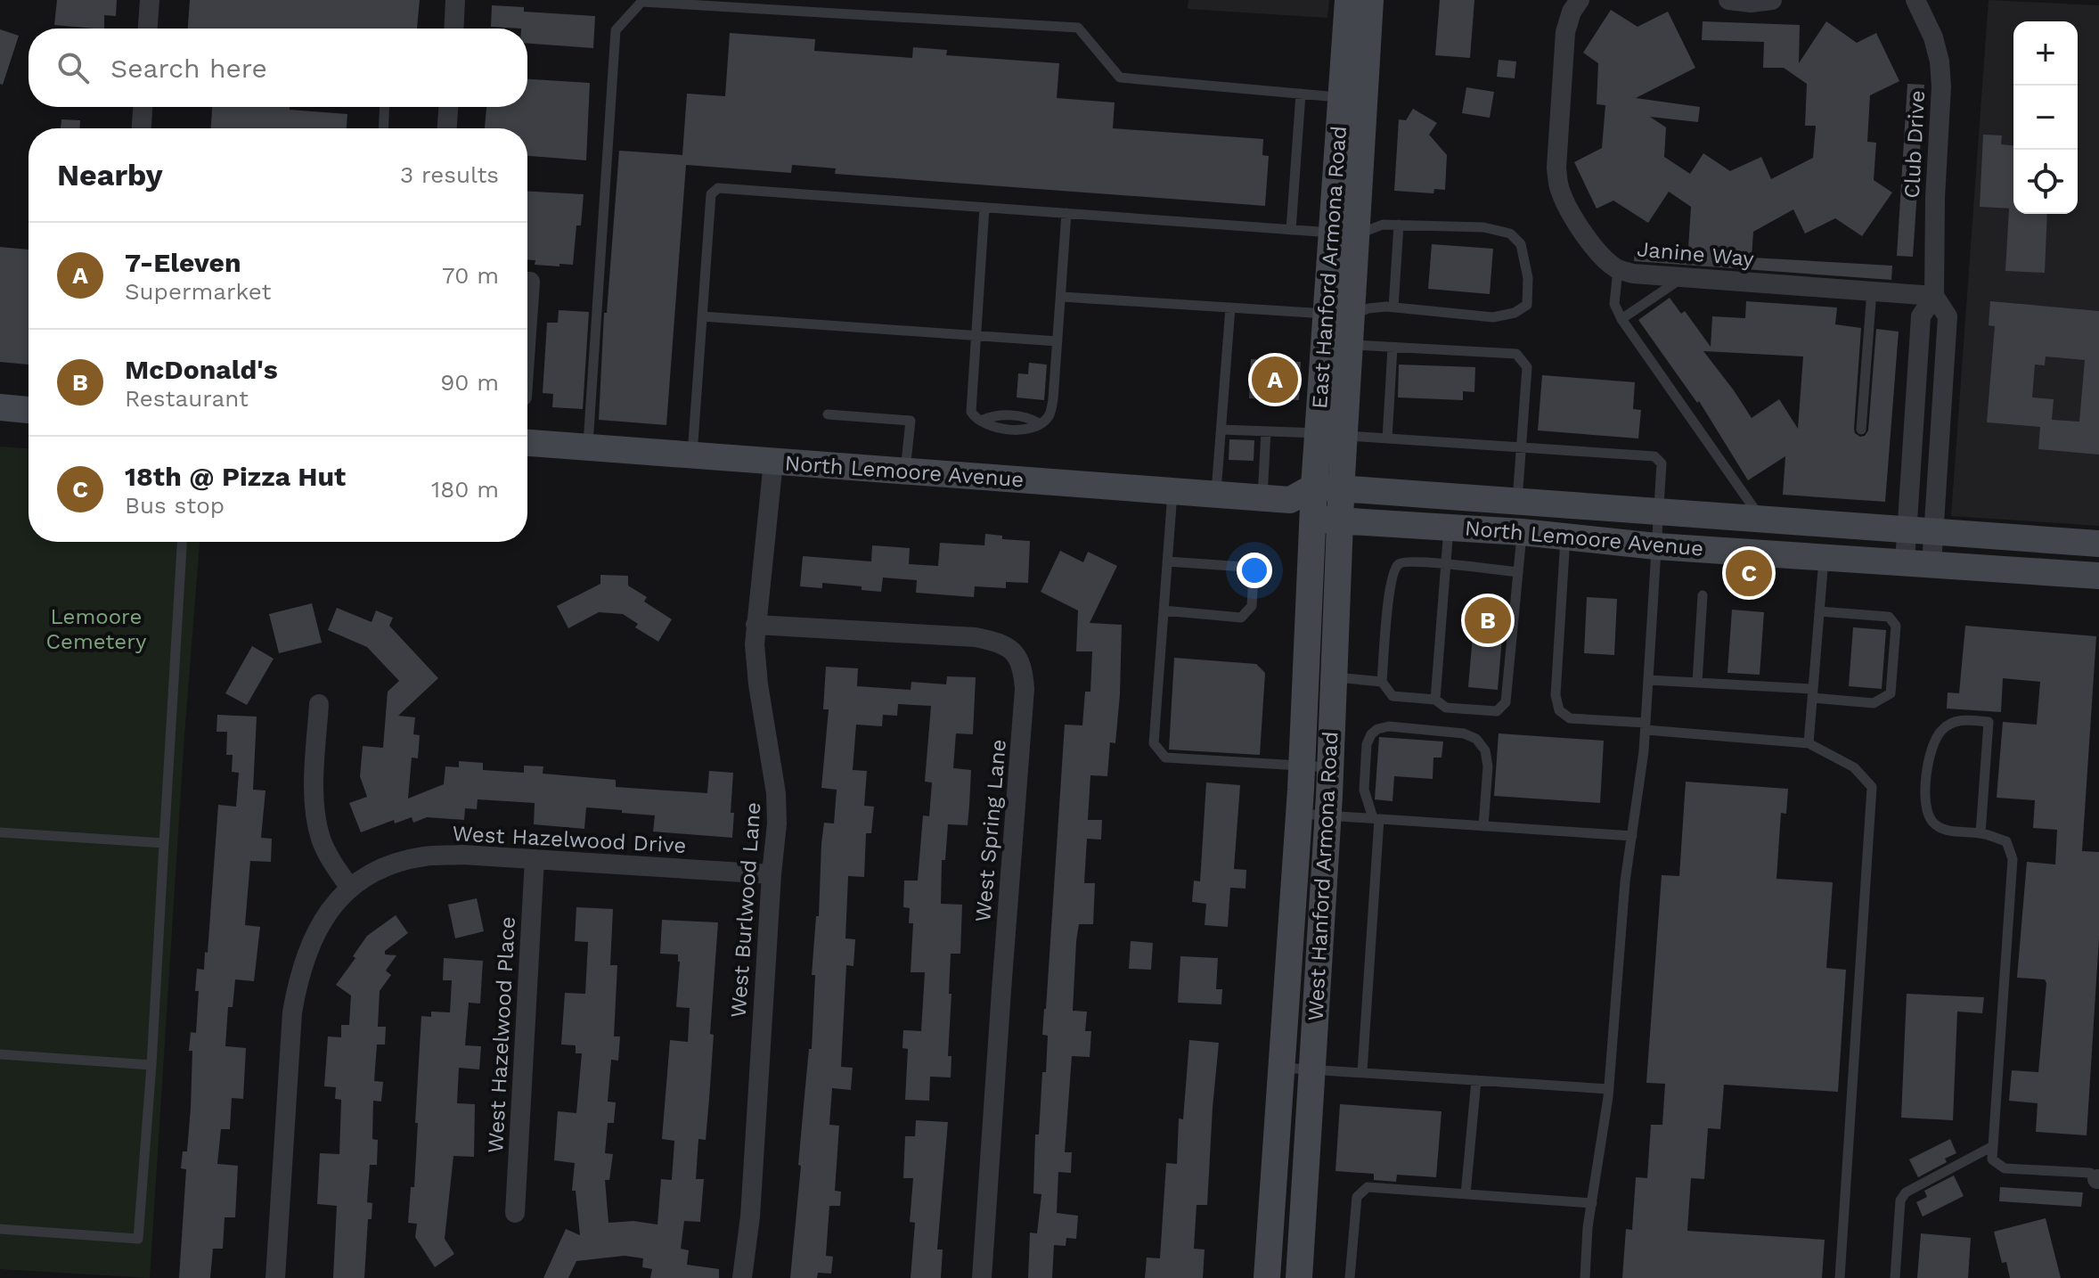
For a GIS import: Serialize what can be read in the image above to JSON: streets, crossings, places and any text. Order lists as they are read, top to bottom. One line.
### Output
{"streets":{"main road":["East Hanford Armona Road","North Lemoore Avenue","West Hanford Armona Road"],"street":["Club Drive","Janine Way","West Spring Lane","West Hazelwood Drive","West Burlwood Lane","West Hazelwood Place"]},"crossings":[["Club Drive","Janine Way"],["Club Drive","North Lemoore Avenue"],["East Hanford Armona Road","North Lemoore Avenue"],["East Hanford Armona Road","West Hanford Armona Road"],["North Lemoore Avenue","West Hanford Armona Road"],["North Lemoore Avenue","West Burlwood Lane"],["West Spring Lane","West Burlwood Lane"],["West Hazelwood Drive","West Burlwood Lane"],["West Hazelwood Drive","West Hazelwood Place"]],"parks":["Lemoore Cemetery"],"page":{"map_buttons":["+","−"],"search":"Search here","heading":["Nearby","3 results"],"list":[{"mark":"A","name":"7-Eleven","note":"Supermarket","value":"70 m"},{"mark":"B","name":"McDonald's","note":"Restaurant","value":"90 m"},{"mark":"C","name":"18th @ Pizza Hut","note":"Bus stop","value":"180 m"}],"pins":["A","C","B"]}}
